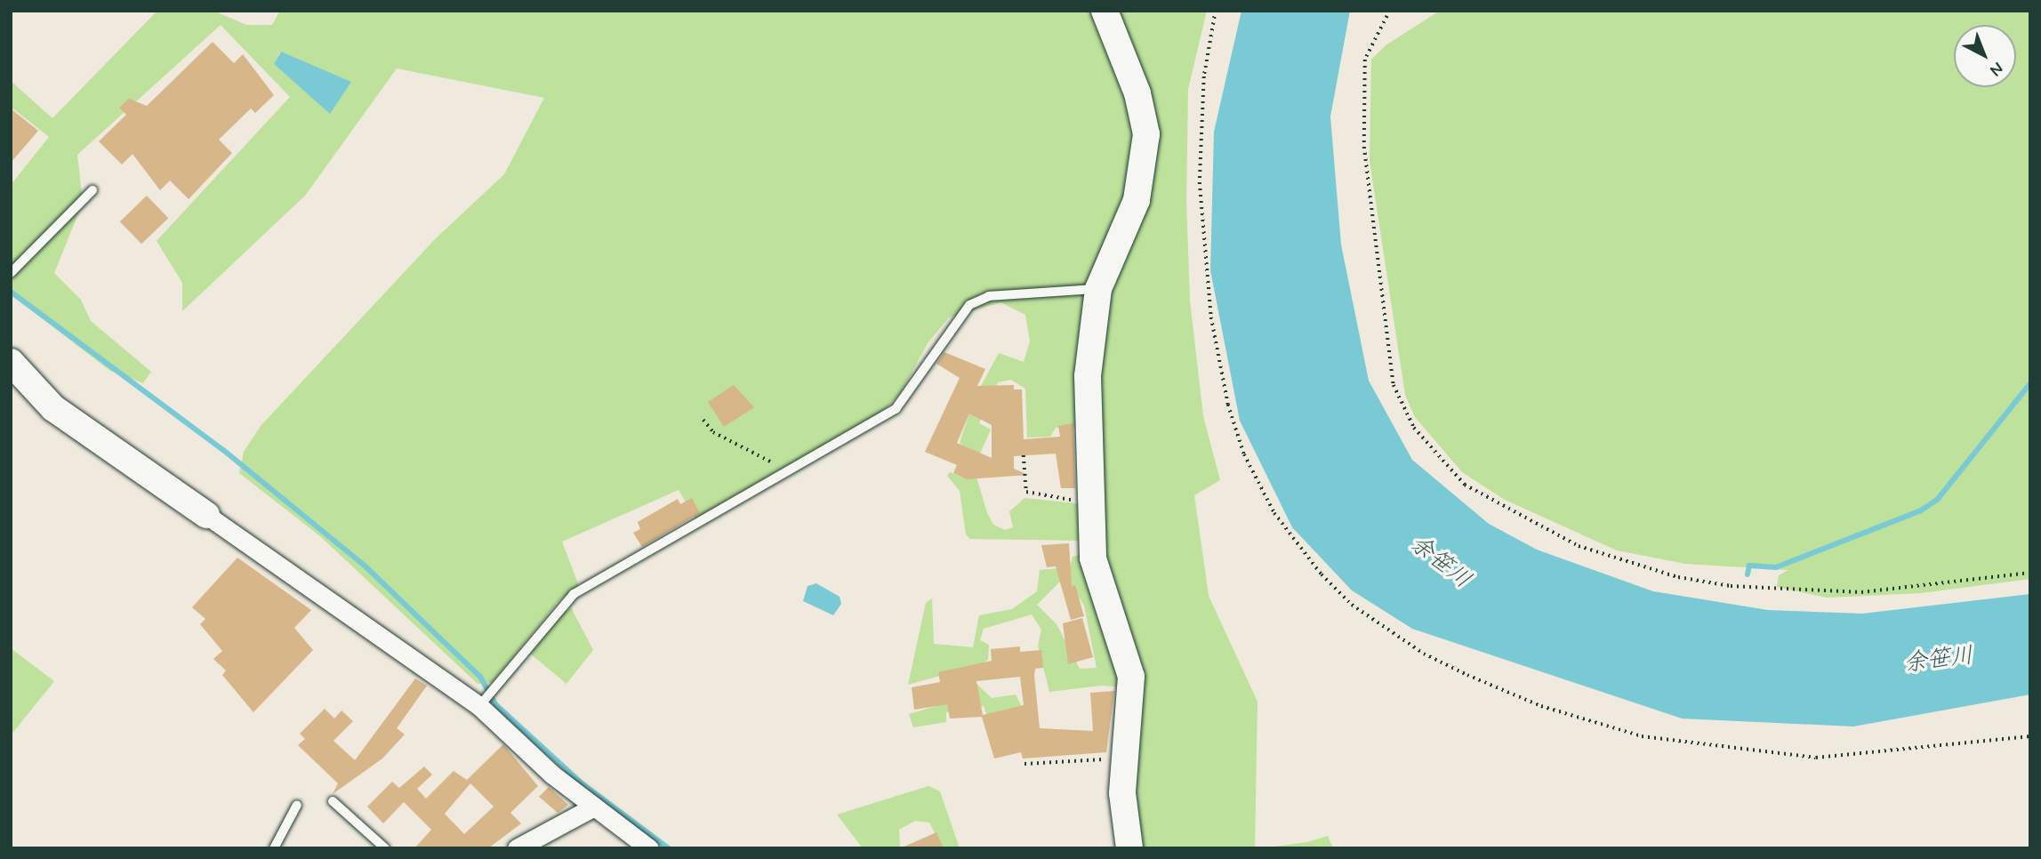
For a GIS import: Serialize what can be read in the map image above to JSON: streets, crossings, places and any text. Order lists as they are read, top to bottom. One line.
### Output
{"water":["余笹川"],"north":"bottom right"}
